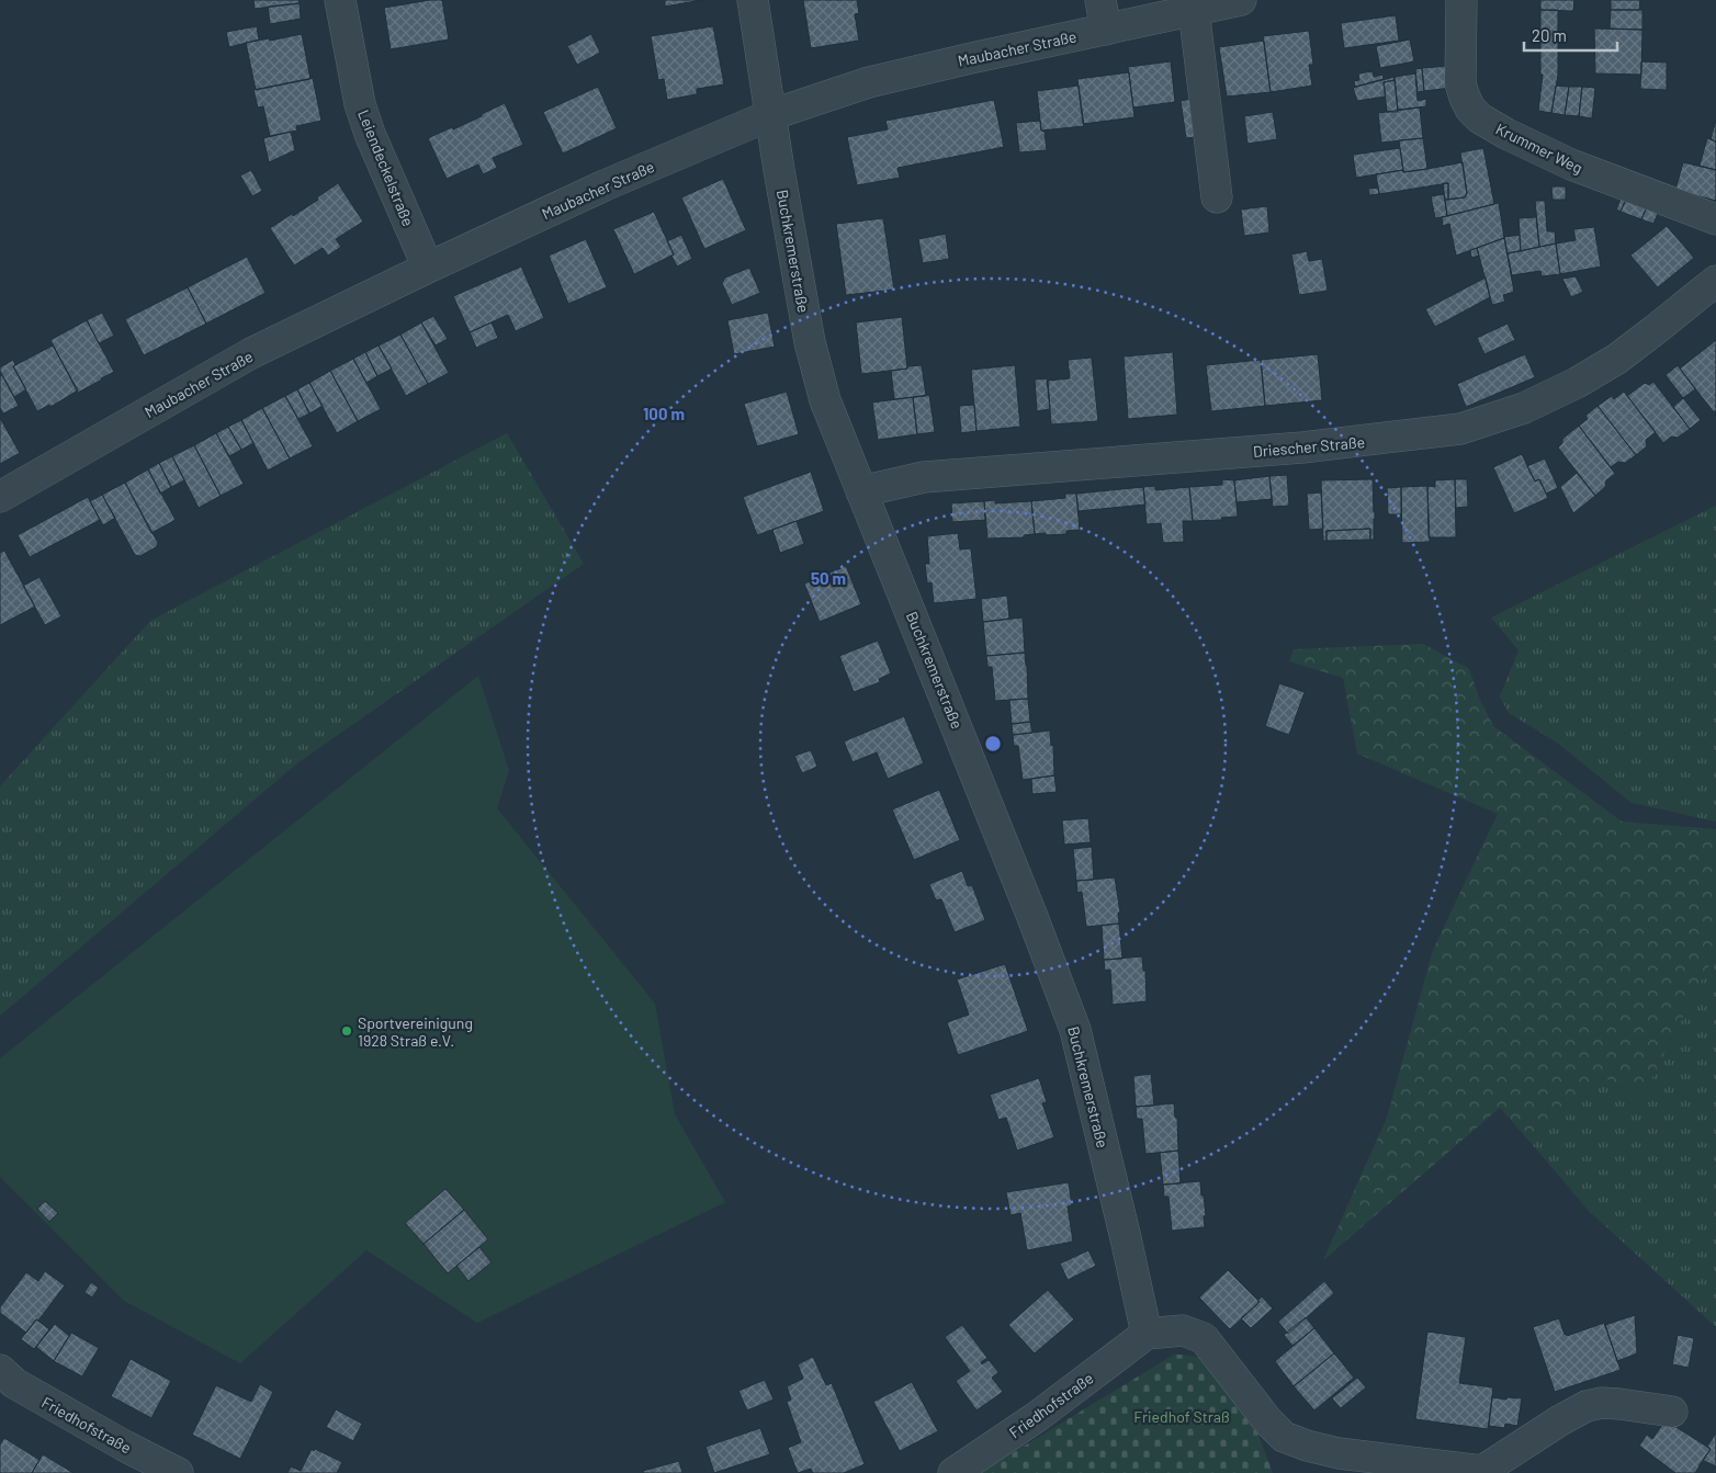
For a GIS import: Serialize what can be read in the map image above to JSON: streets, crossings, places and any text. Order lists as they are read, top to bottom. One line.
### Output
{"streets":{"street":["Maubacher Straße","Krummer Weg","Leiendeckelstraße","Buchkremerstraße","Driescher Straße","Friedhofstraße"]},"crossings":[["Maubacher Straße","Leiendeckelstraße"],["Maubacher Straße","Buchkremerstraße"],["Buchkremerstraße","Driescher Straße"],["Buchkremerstraße","Friedhofstraße"]],"parks":["Friedhof Straß"],"places":["Sportvereinigung 1928 Straß e.V."],"scale_bar":"20 m","rings":["100 m","50 m"]}
